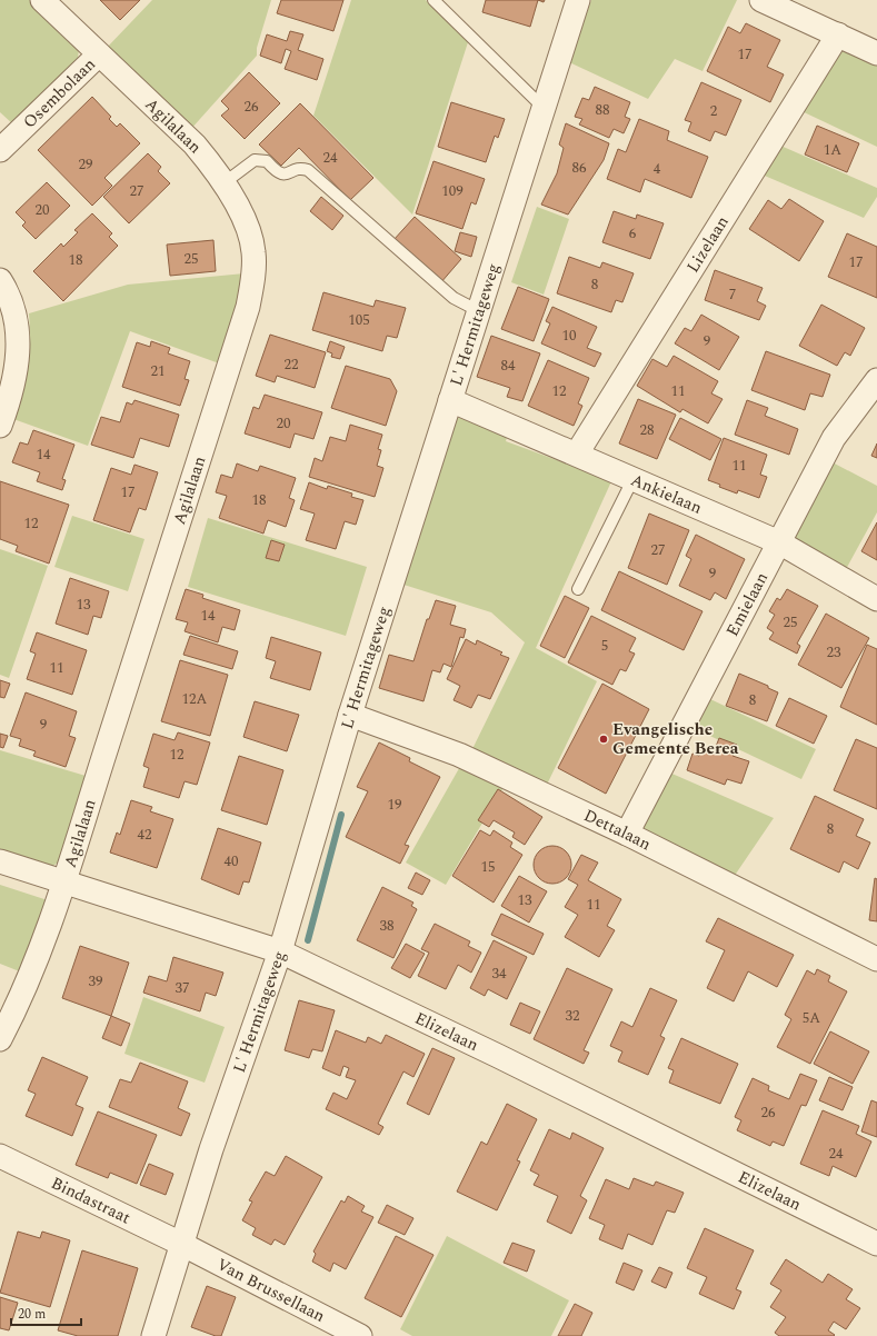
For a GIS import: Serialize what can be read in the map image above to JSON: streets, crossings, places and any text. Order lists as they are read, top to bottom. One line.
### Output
{"streets":{"street":["Osembolaan","Agilalaan","Lizelaan","L' Hermitageweg","Ankielaan","Emielaan","Dettalaan","Elizelaan","Bindastraat","Van Brussellaan"]},"crossings":[["Osembolaan","Agilalaan"],["Agilalaan","Elizelaan"],["Lizelaan","Ankielaan"],["L' Hermitageweg","Ankielaan"],["L' Hermitageweg","Dettalaan"],["L' Hermitageweg","Elizelaan"],["L' Hermitageweg","Bindastraat"],["L' Hermitageweg","Van Brussellaan"],["Ankielaan","Emielaan"],["Emielaan","Dettalaan"],["Bindastraat","Van Brussellaan"]],"places":["Evangelische Gemeente Berea"],"house_numbers":["17","26","88","2","1A","24","29","86","4","27","109","20","6","25","18","17","8","7","105","10","9","22","84","21","12","11","20","28","14","11","17","18","12","27","9","13","14","25","5","23","11","12A","8","9","12","19","8","42","40","15","13","11","38","34","39","37","32","5A","26","24"],"scale_bar":"20 m"}
